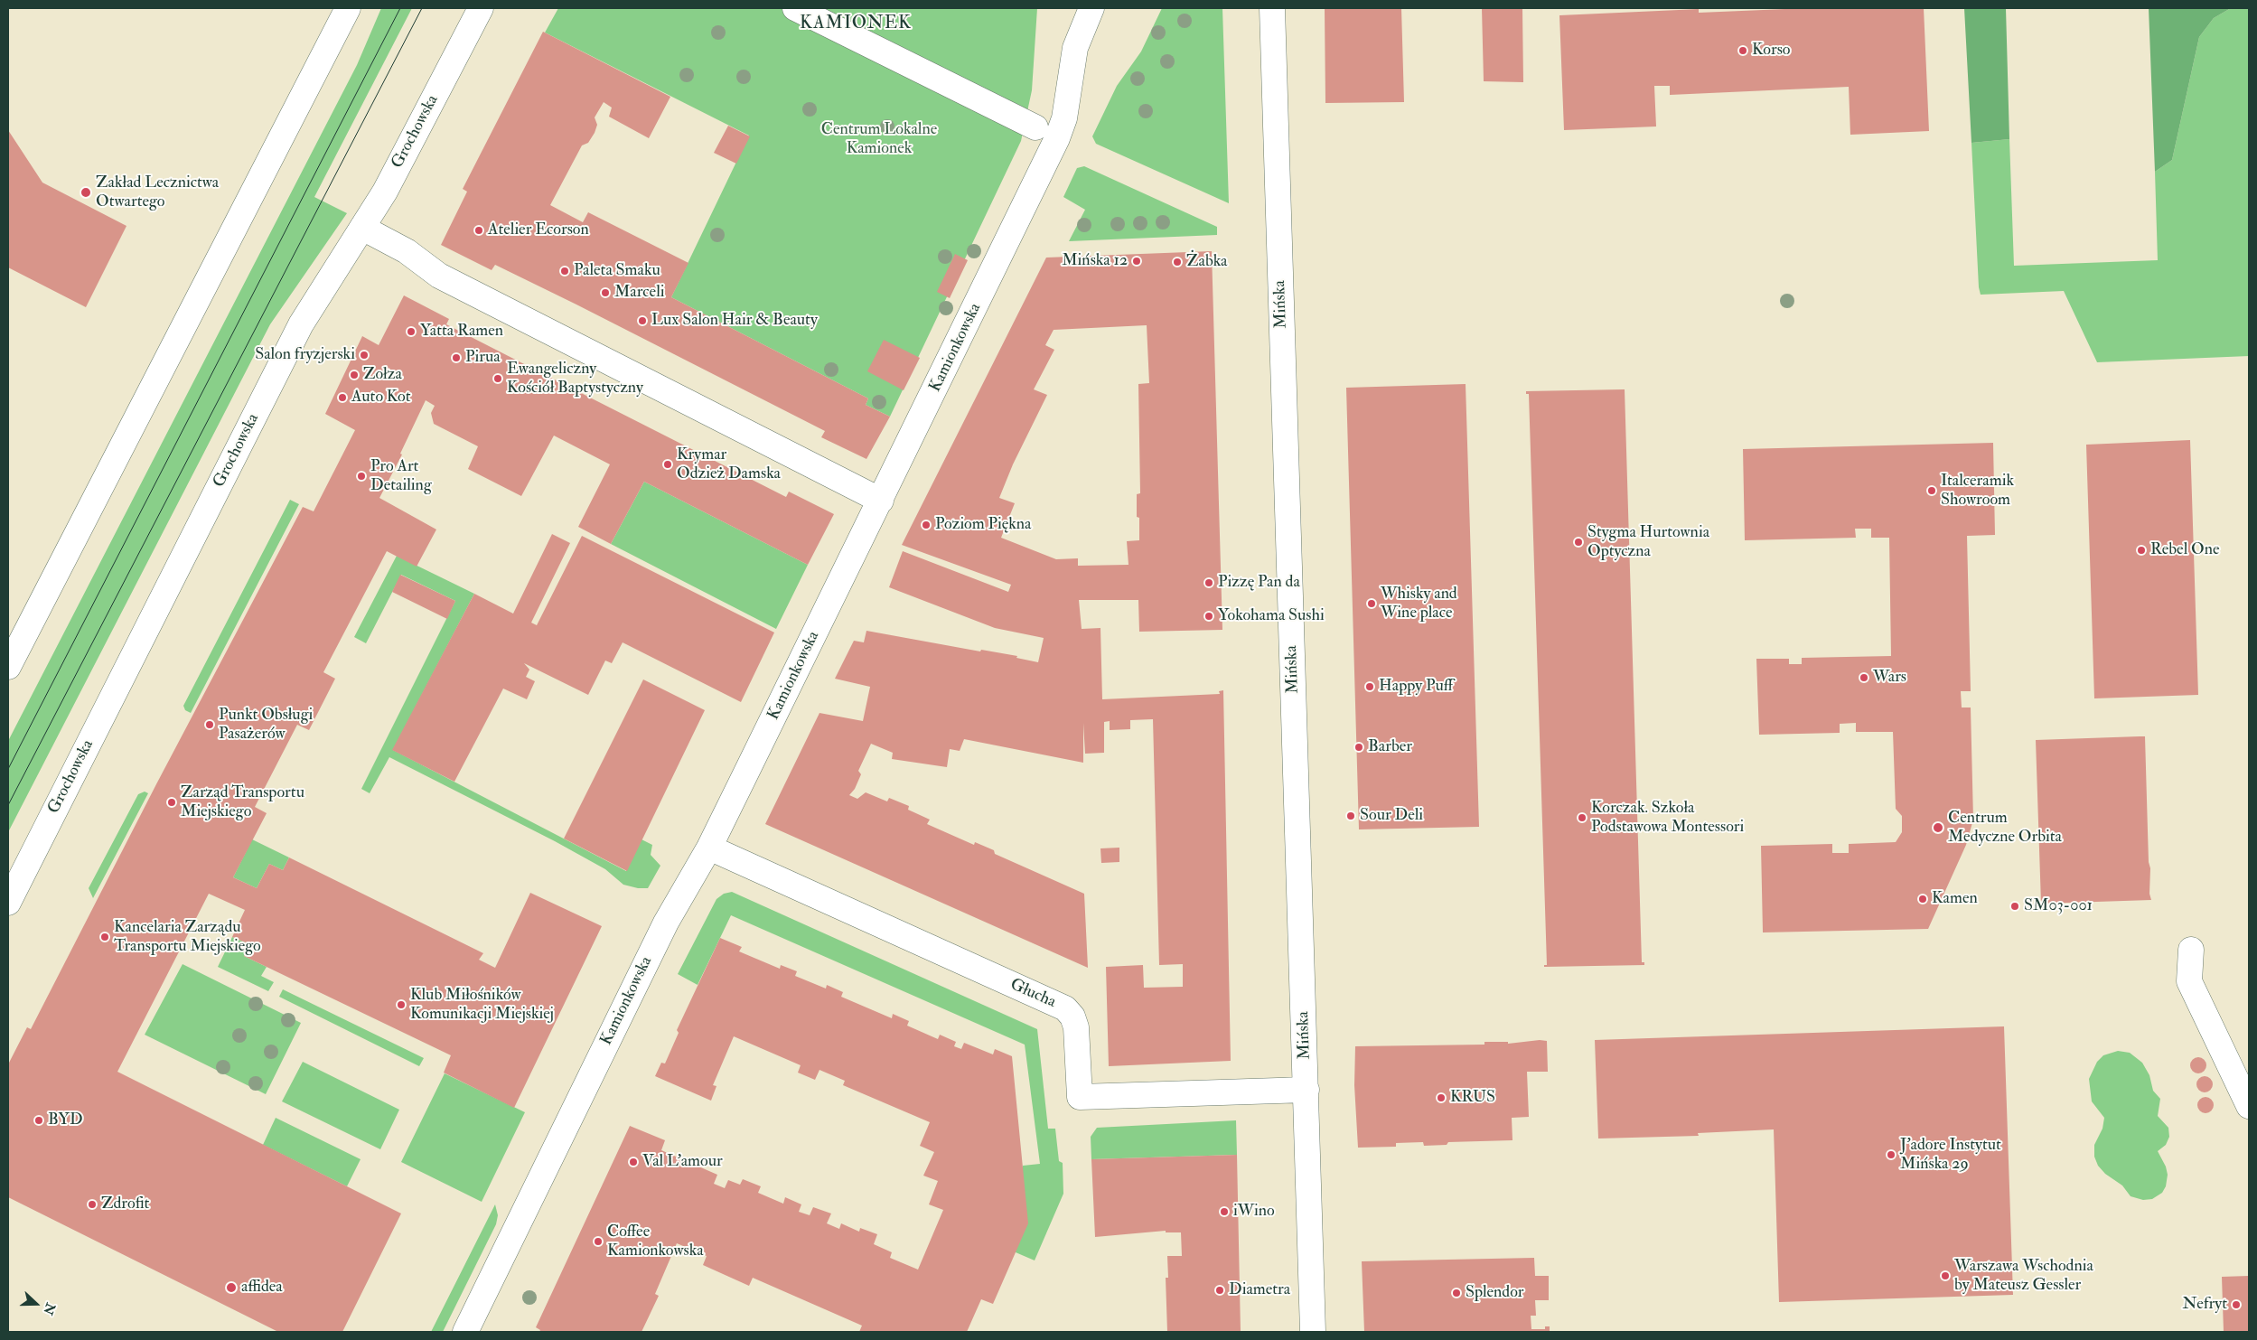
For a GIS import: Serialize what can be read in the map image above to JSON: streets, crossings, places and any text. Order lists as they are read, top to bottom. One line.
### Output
{"streets":{"street":["Grochowska","Mińska","Kamionkowska","Głucha"]},"crossings":[["Mińska","Głucha"],["Kamionkowska","Głucha"]],"districts":["KAMIONEK"],"parks":["Centrum Lokalne Kamionek"],"places":["Korso","Zakład Lecznictwa Otwartego","Atelier Ecorson","Mińska 12","Żabka","Paleta Smaku","Marceli","Lux Salon Hair & Beauty","Yatta Ramen","Salon fryzjerski","Pirua","Zołza","Ewangeliczny Kościół Baptystyczny","Auto Kot","Krymar Odzież Damska","Pro Art Detailing","Italceramik Showroom","Poziom Piękna","Stygma Hurtownia Optyczna","Rebel One","Pizzę Pan da","Whisky and Wine place","Yokohama Sushi","Wars","Happy Puff","Punkt Obsługi Pasażerów","Barber","Zarząd Transportu Miejskiego","Sour Deli","Korczak. Szkoła Podstawowa Montessori","Centrum Medyczne Orbita","Kamen","SM03-001","Kancelaria Zarządu Transportu Miejskiego","Klub Miłośników Komunikacji Miejskiej","KRUS","BYD","J'adore Instytut Mińska 29","Val L'amour","Zdrofit","iWino","Coffee Kamionkowska","Warszawa Wschodnia by Mateusz Gessler","affidea","Diametra","Splendor","Nefryt"],"north":"right"}
